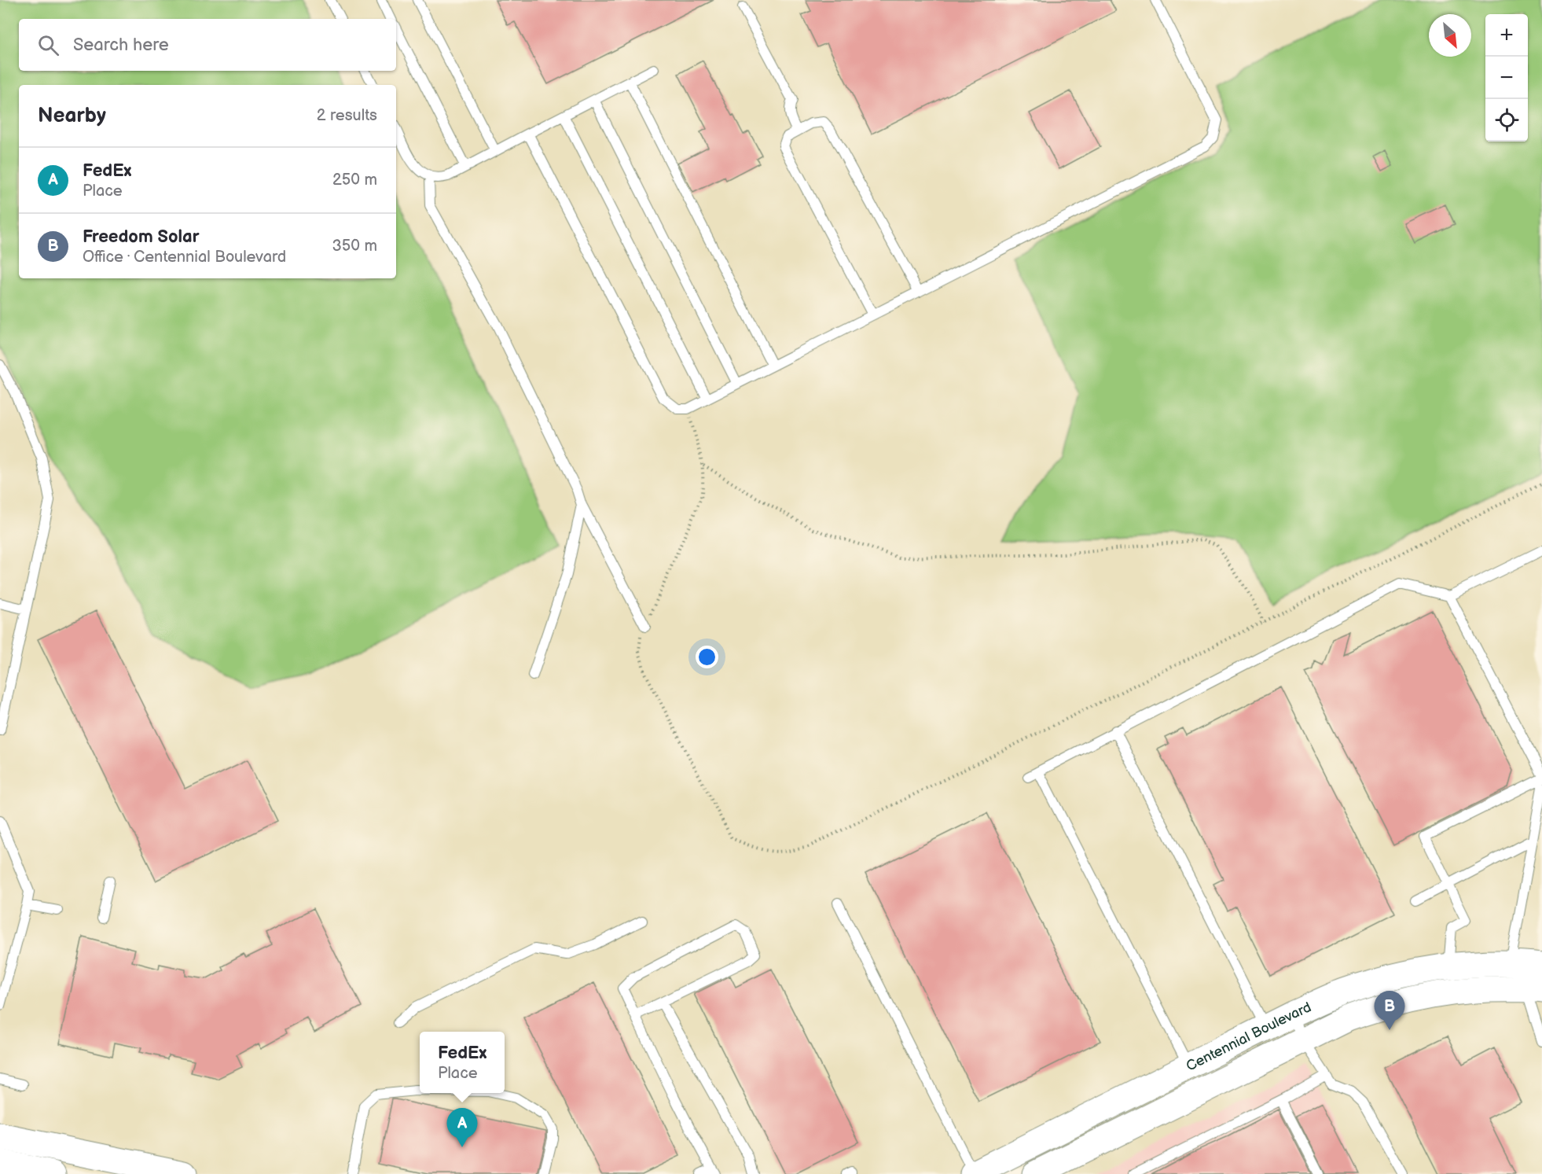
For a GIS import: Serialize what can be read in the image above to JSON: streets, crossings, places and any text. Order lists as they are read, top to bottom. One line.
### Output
{"streets":{"main road":["Centennial Boulevard"]},"north":"bottom right","page":{"map_buttons":["+","−"],"search":"Search here","heading":["Nearby","2 results"],"list":[{"mark":"A","name":"FedEx","note":"Place","value":"250 m"},{"mark":"B","name":"Freedom Solar","note":"Office · Centennial Boulevard","value":"350 m"}],"pins":["B","A"],"popup":["FedEx","Place"]}}
